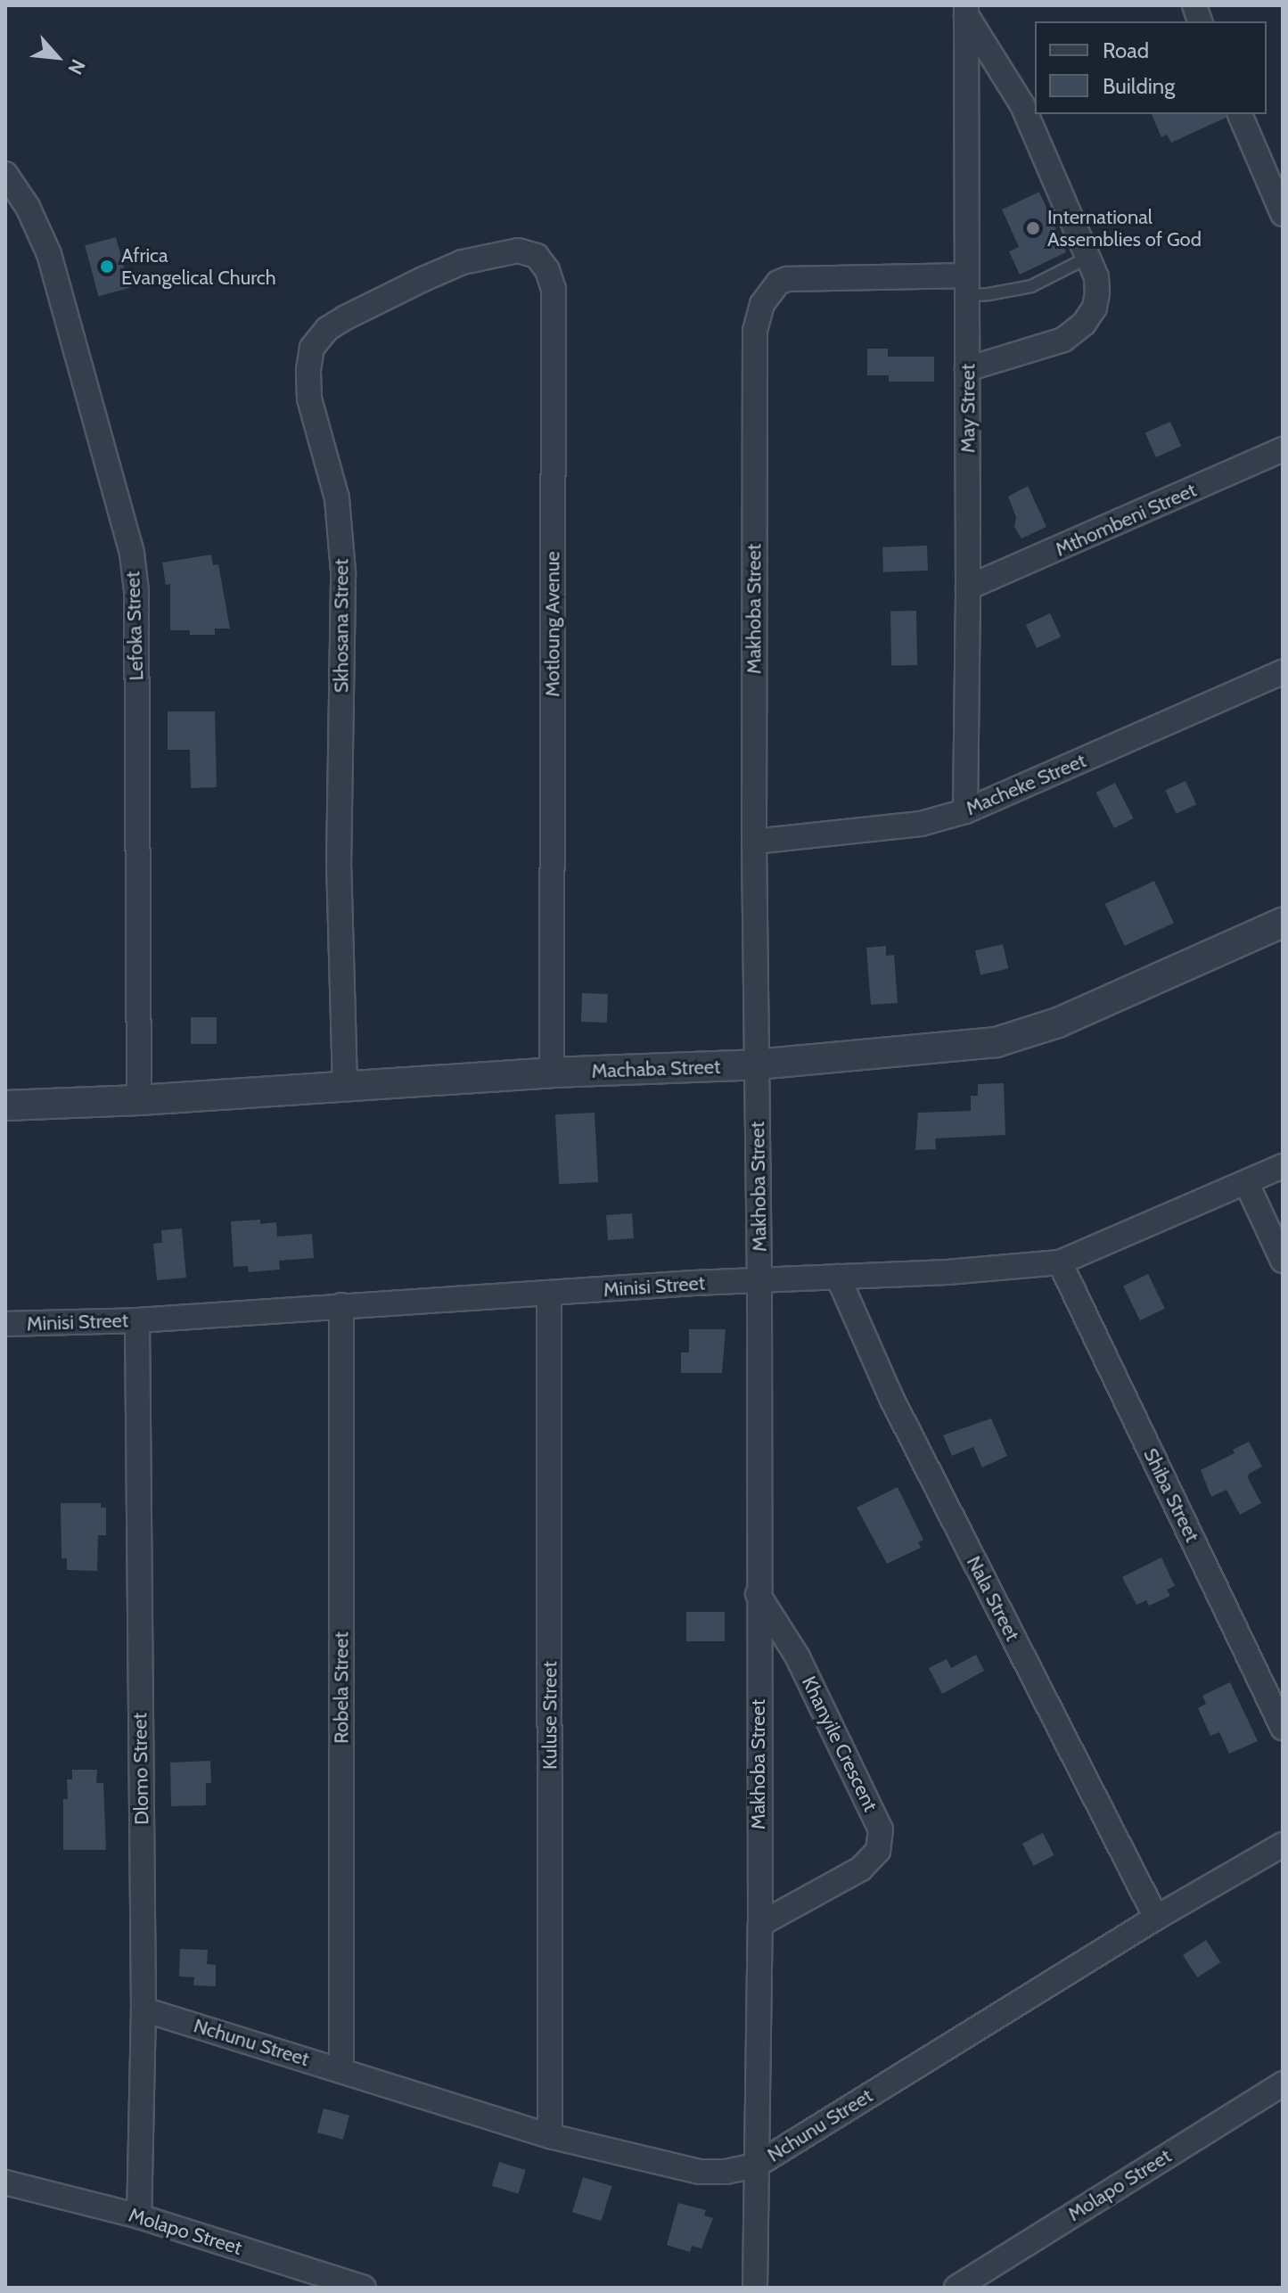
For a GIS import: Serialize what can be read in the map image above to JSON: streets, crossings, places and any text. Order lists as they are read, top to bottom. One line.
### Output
{"streets":{"street":["May Street","Mthombeni Street","Makhoba Street","Motloung Avenue","Lefoka Street","Skhosana Street","Macheke Street","Machaba Street","Minisi Street","Shiba Street","Nala Street","Robela Street","Kuluse Street","Khanyile Crescent","Dlomo Street","Nchunu Street","Molapo Street"]},"crossings":[["May Street","Mthombeni Street"],["May Street","Makhoba Street"],["May Street","Macheke Street"],["Makhoba Street","Macheke Street"],["Makhoba Street","Machaba Street"],["Makhoba Street","Minisi Street"],["Makhoba Street","Khanyile Crescent"],["Makhoba Street","Nchunu Street"],["Motloung Avenue","Skhosana Street"],["Motloung Avenue","Machaba Street"],["Lefoka Street","Machaba Street"],["Skhosana Street","Machaba Street"],["Minisi Street","Shiba Street"],["Minisi Street","Nala Street"],["Minisi Street","Robela Street"],["Minisi Street","Kuluse Street"],["Minisi Street","Dlomo Street"],["Nala Street","Nchunu Street"],["Robela Street","Nchunu Street"],["Kuluse Street","Nchunu Street"],["Dlomo Street","Nchunu Street"],["Dlomo Street","Molapo Street"]],"places":["International Assemblies of God","Africa Evangelical Church"],"legend":["Road","Building"],"north":"bottom right"}
